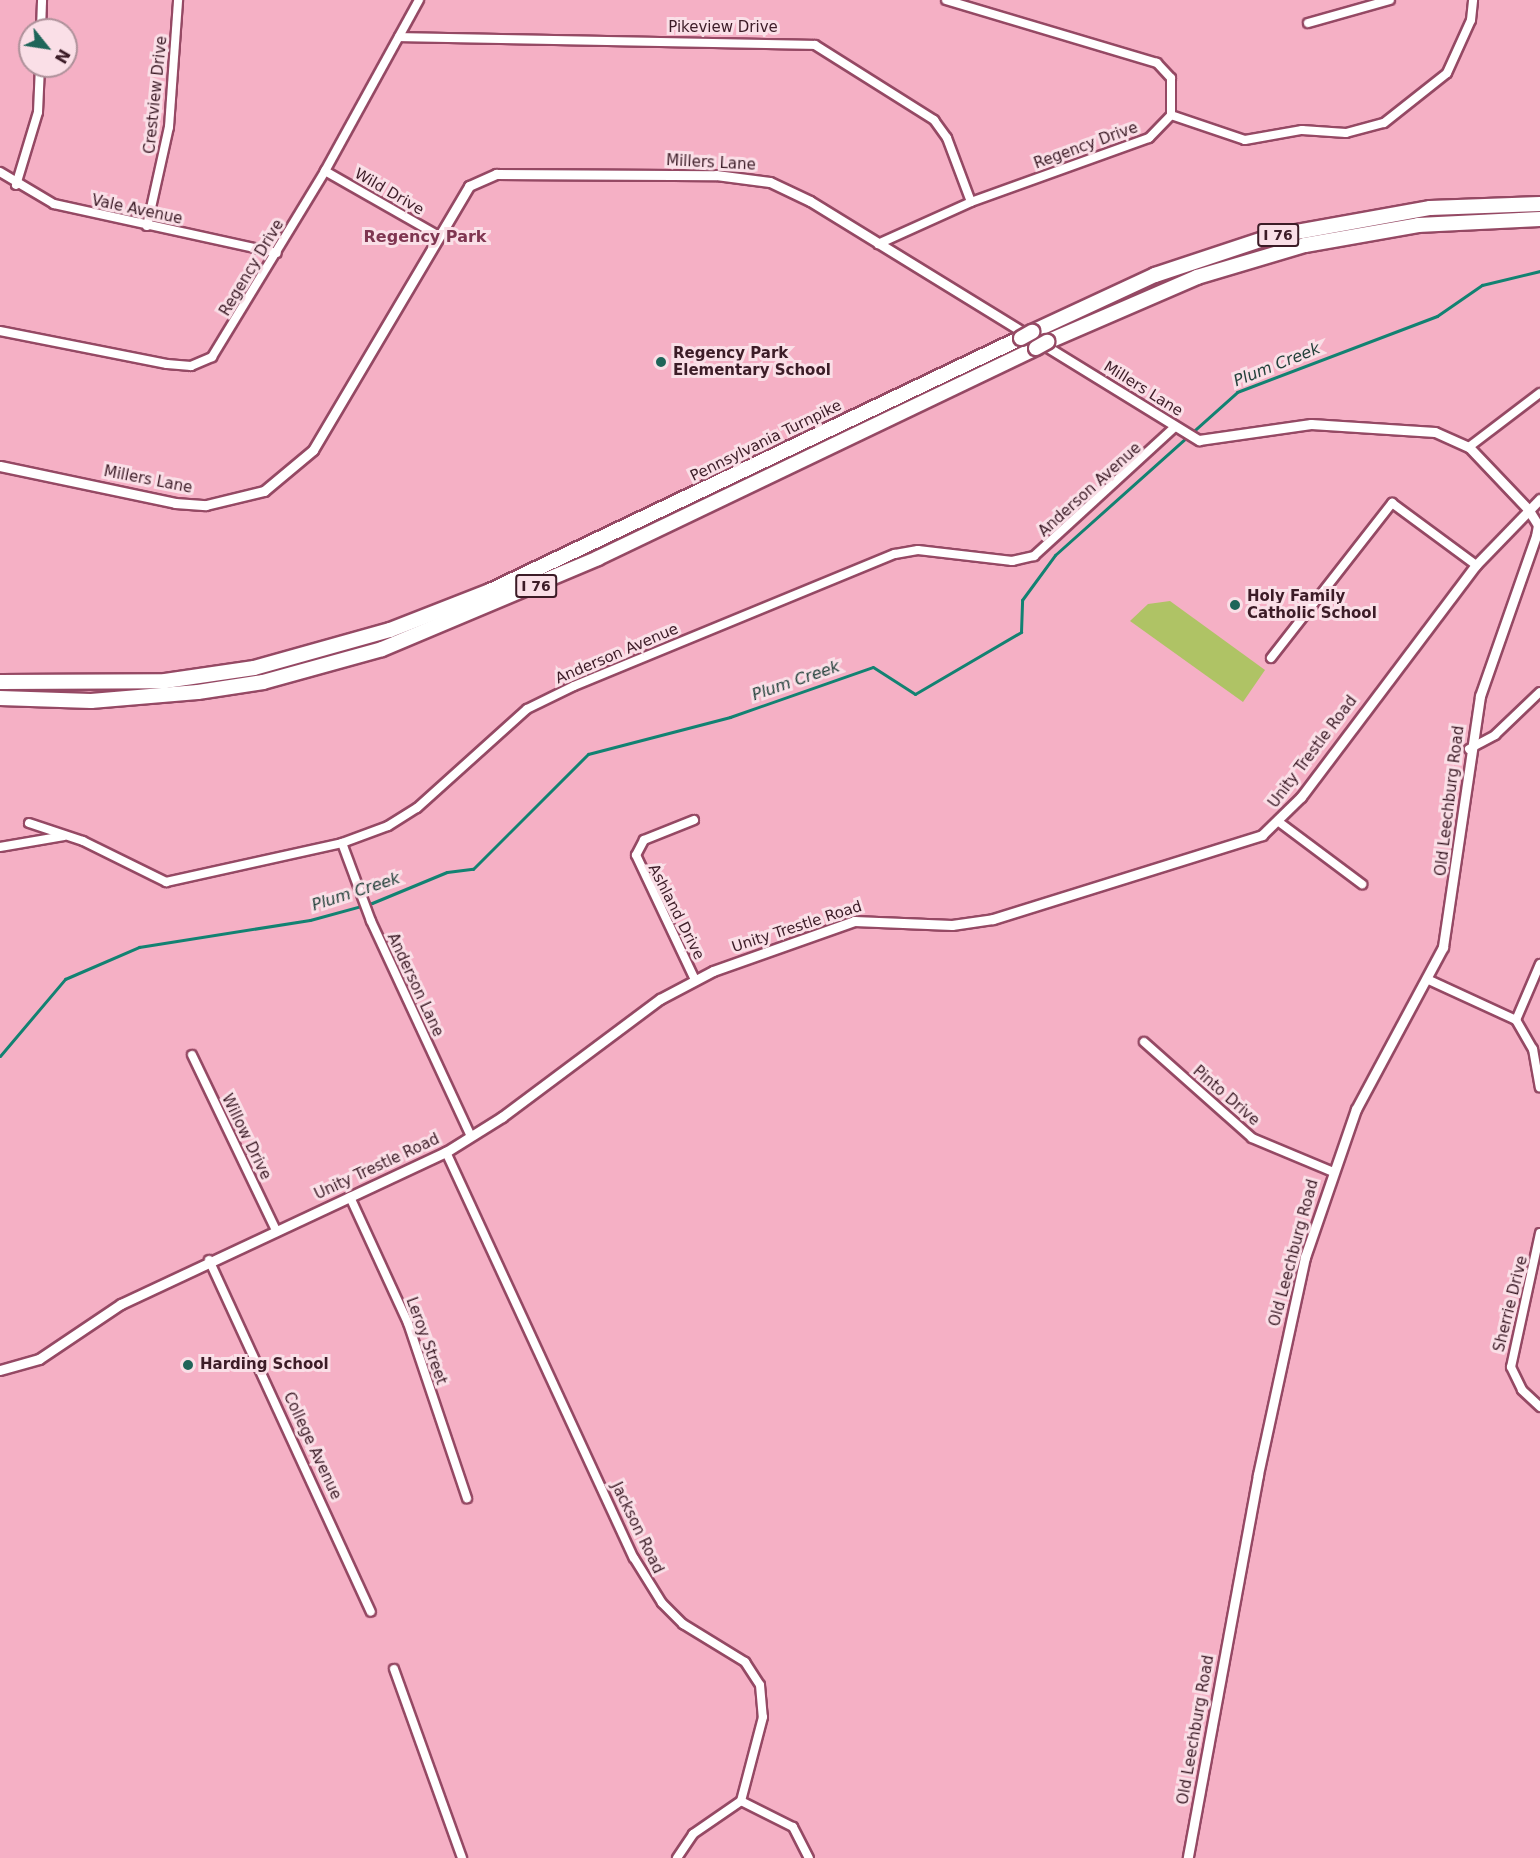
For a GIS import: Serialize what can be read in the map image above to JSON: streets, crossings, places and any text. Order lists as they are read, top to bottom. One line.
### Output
{"streets":{"highway":["I 76","Pennsylvania Turnpike"],"street":["Pikeview Drive","Crestview Drive","Regency Drive","Millers Lane","Wild Drive","Vale Avenue","Anderson Avenue","Unity Trestle Road","Old Leechburg Road","Ashland Drive","Anderson Lane","Pinto Drive","Willow Drive","Sherrie Drive","Leroy Street","College Avenue","Jackson Road"]},"crossings":[["Pikeview Drive","Regency Drive"],["Crestview Drive","Vale Avenue"],["Regency Drive","Millers Lane"],["Regency Drive","Wild Drive"],["Regency Drive","Vale Avenue"],["Millers Lane","Wild Drive"],["Millers Lane","Anderson Avenue"],["Millers Lane","Unity Trestle Road"],["Millers Lane","Old Leechburg Road"],["Anderson Avenue","Anderson Lane"],["Unity Trestle Road","Old Leechburg Road"],["Unity Trestle Road","Ashland Drive"],["Unity Trestle Road","Anderson Lane"],["Unity Trestle Road","Willow Drive"],["Unity Trestle Road","Leroy Street"],["Unity Trestle Road","College Avenue"],["Unity Trestle Road","Jackson Road"],["Old Leechburg Road","Pinto Drive"]],"districts":["Regency Park"],"water":["Plum Creek"],"places":["Regency Park Elementary School","Holy Family Catholic School","Harding School"],"north":"bottom right"}
